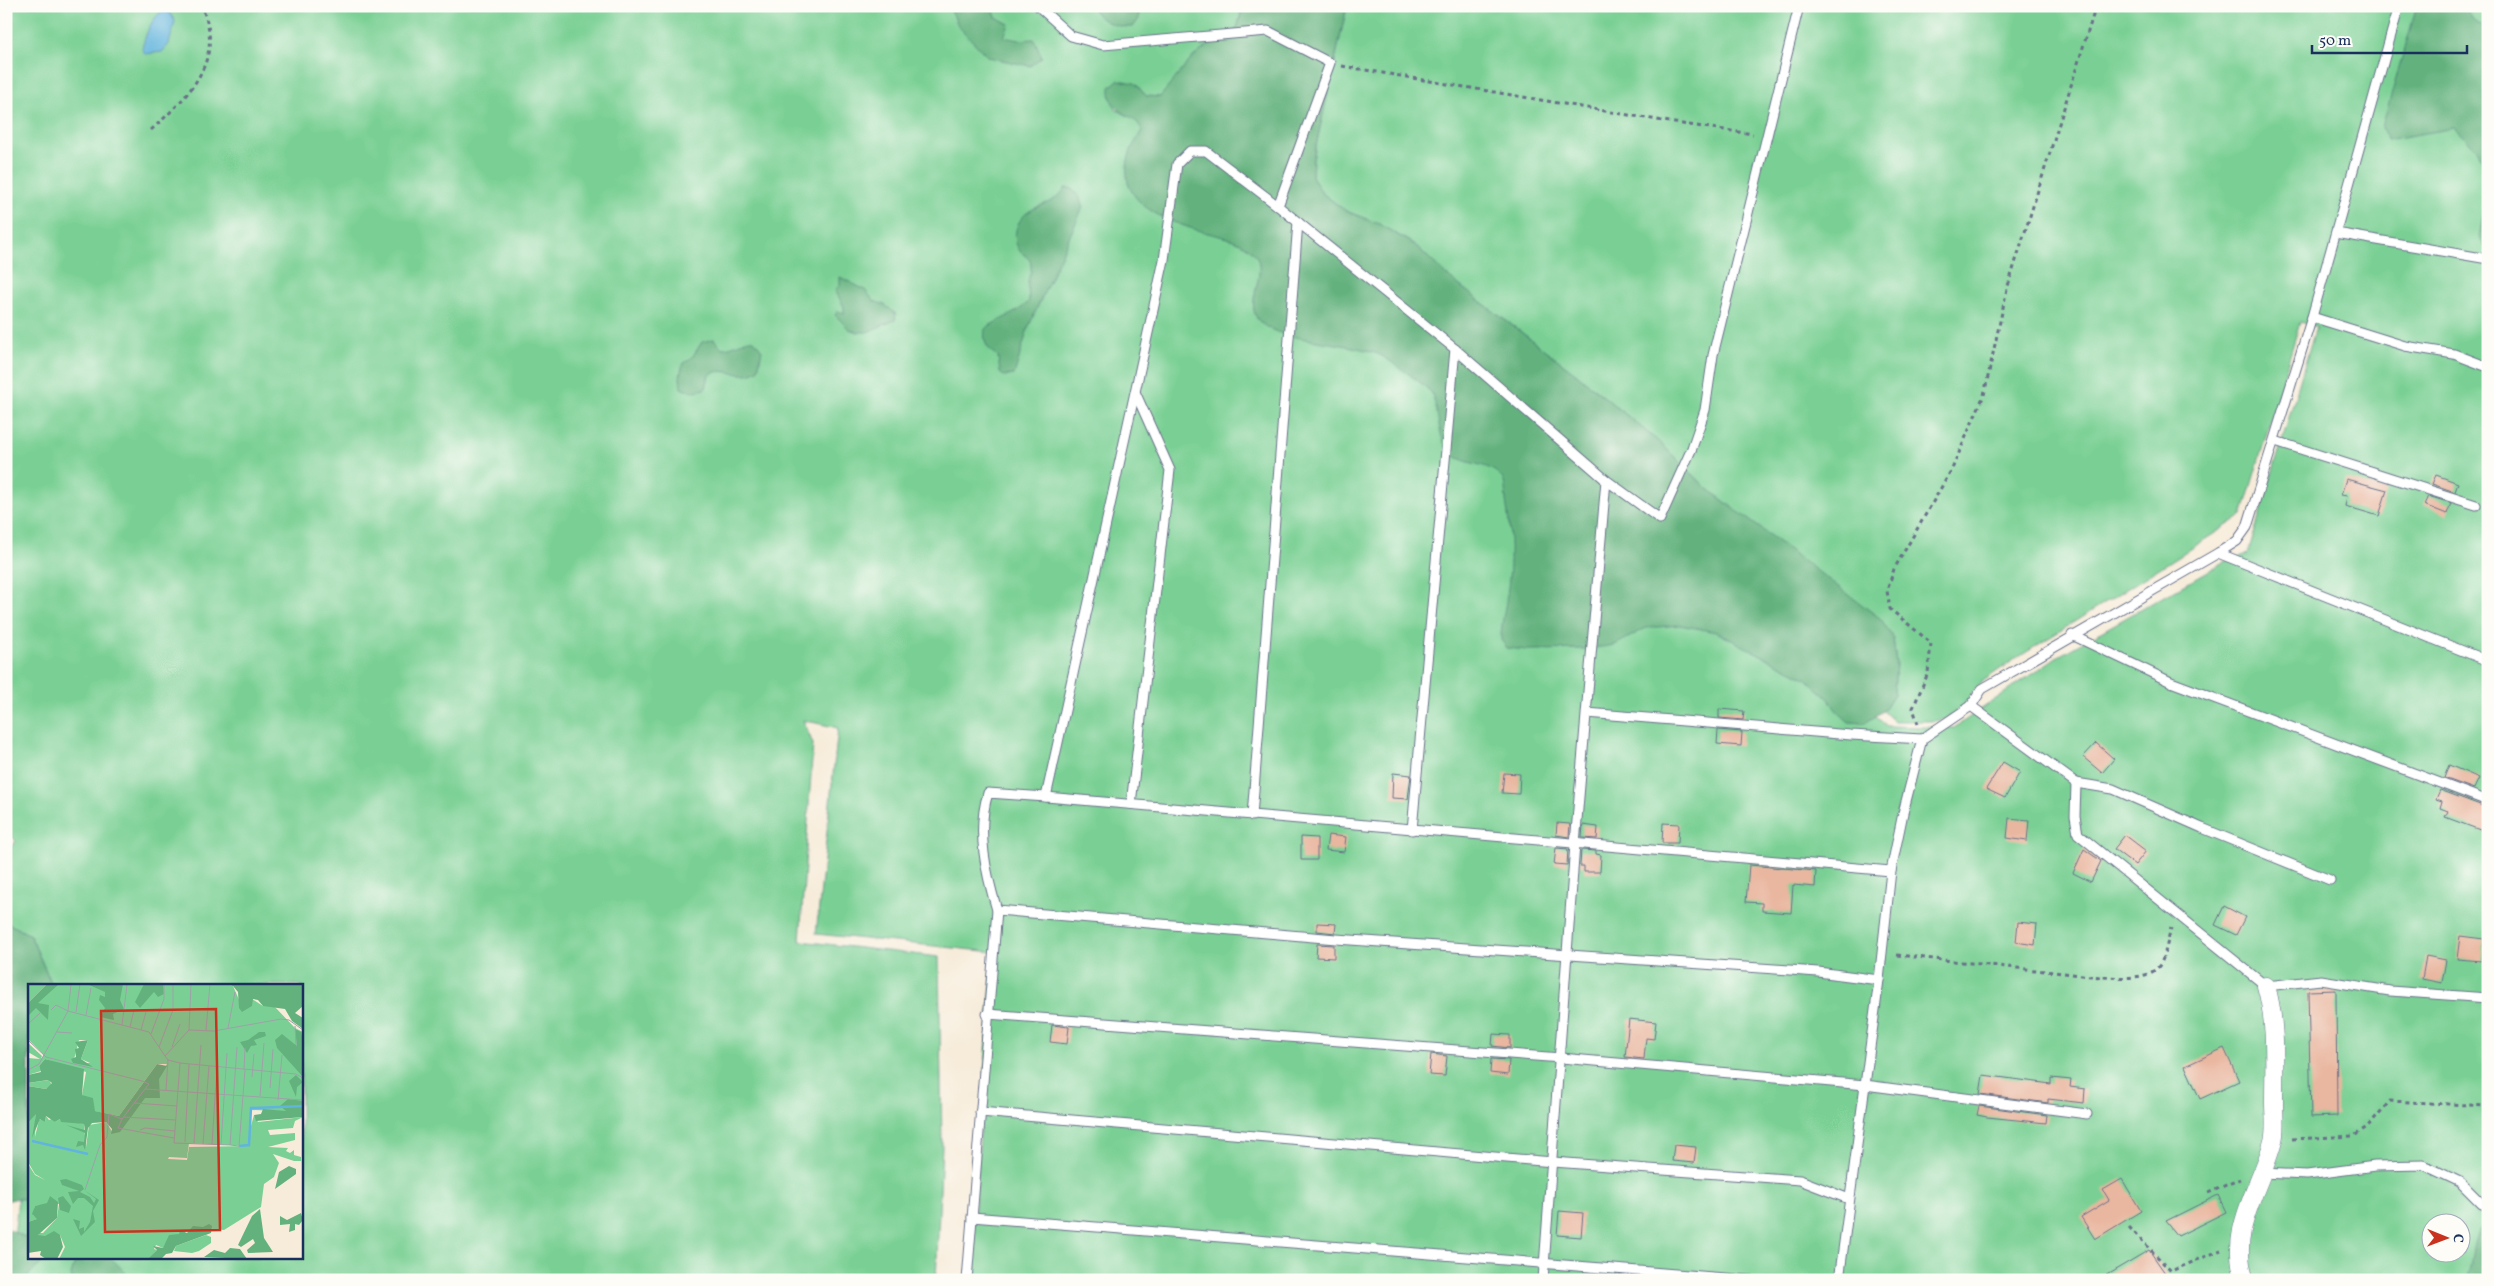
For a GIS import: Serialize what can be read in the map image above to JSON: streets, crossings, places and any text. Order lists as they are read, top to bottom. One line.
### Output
{"scale_bar":"50 m","north":"right"}
